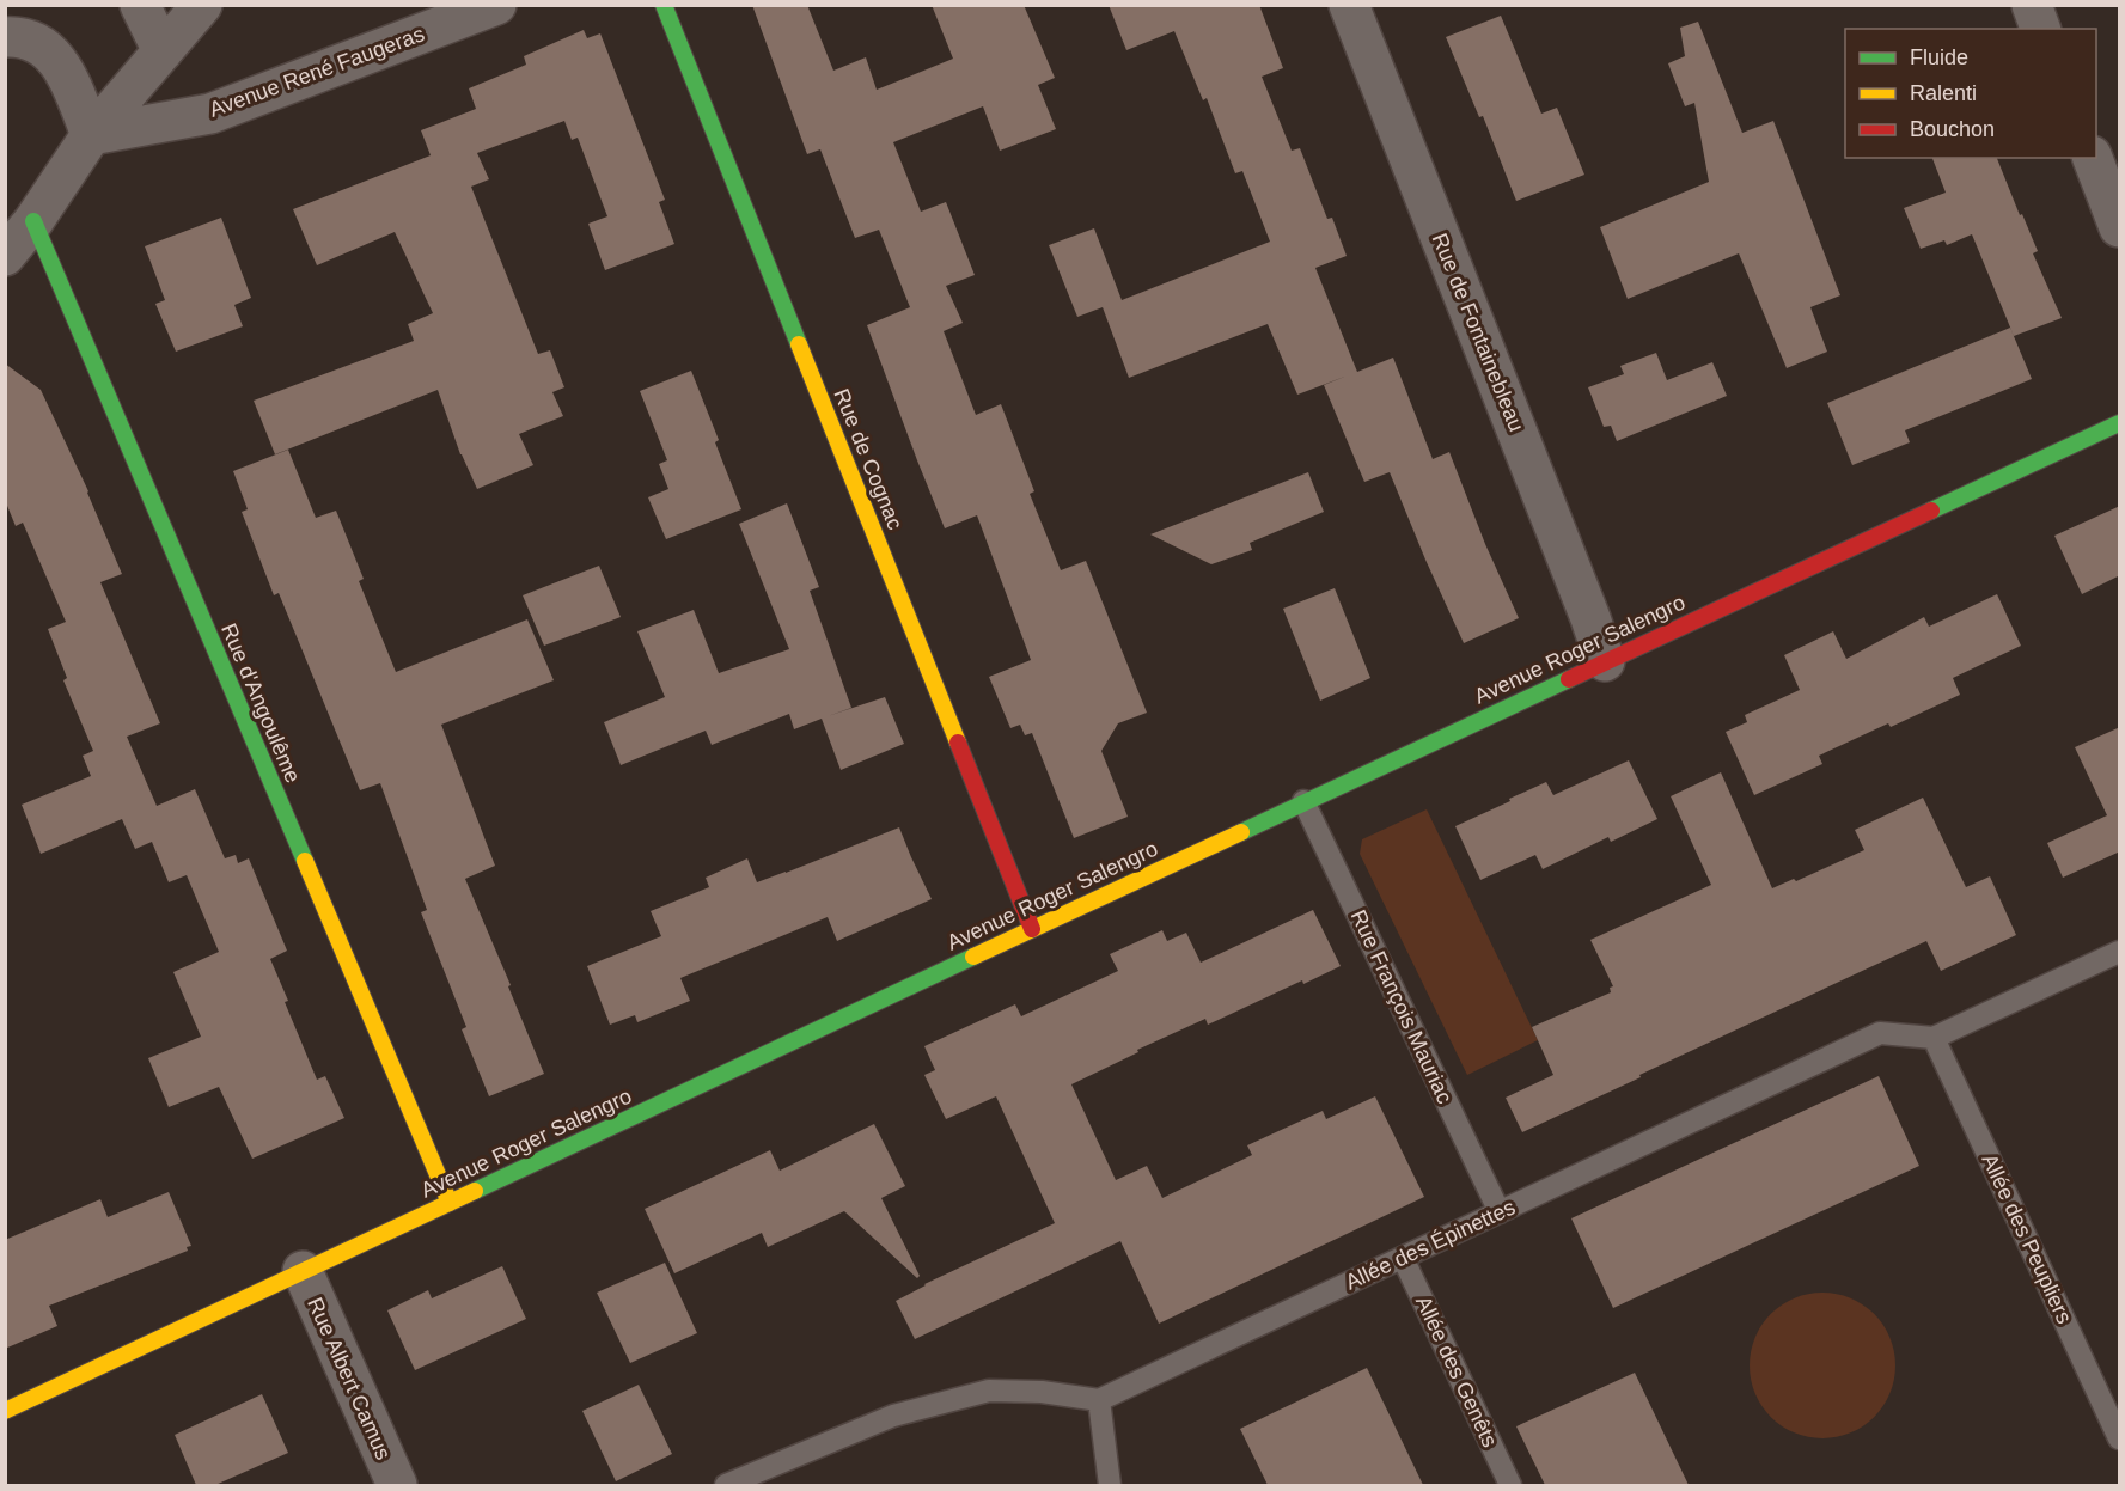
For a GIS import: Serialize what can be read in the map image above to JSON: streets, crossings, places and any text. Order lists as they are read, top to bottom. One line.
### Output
{"streets":{"street":["Avenue René Faugeras","Rue de Fontainebleau","Rue de Cognac","Avenue Roger Salengro","Rue d'Angoulême","Rue Albert Camus"],"lane":["Rue François Mauriac","Allée des Peupliers","Allée des Épinettes","Allée des Genêts"]},"crossings":[["Rue de Fontainebleau","Avenue Roger Salengro"],["Rue de Cognac","Avenue Roger Salengro"],["Avenue Roger Salengro","Rue d'Angoulême"],["Avenue Roger Salengro","Rue François Mauriac"],["Avenue Roger Salengro","Rue Albert Camus"],["Rue François Mauriac","Allée des Épinettes"],["Allée des Peupliers","Allée des Épinettes"],["Allée des Épinettes","Allée des Genêts"]],"legend":["Fluide","Ralenti","Bouchon"]}
